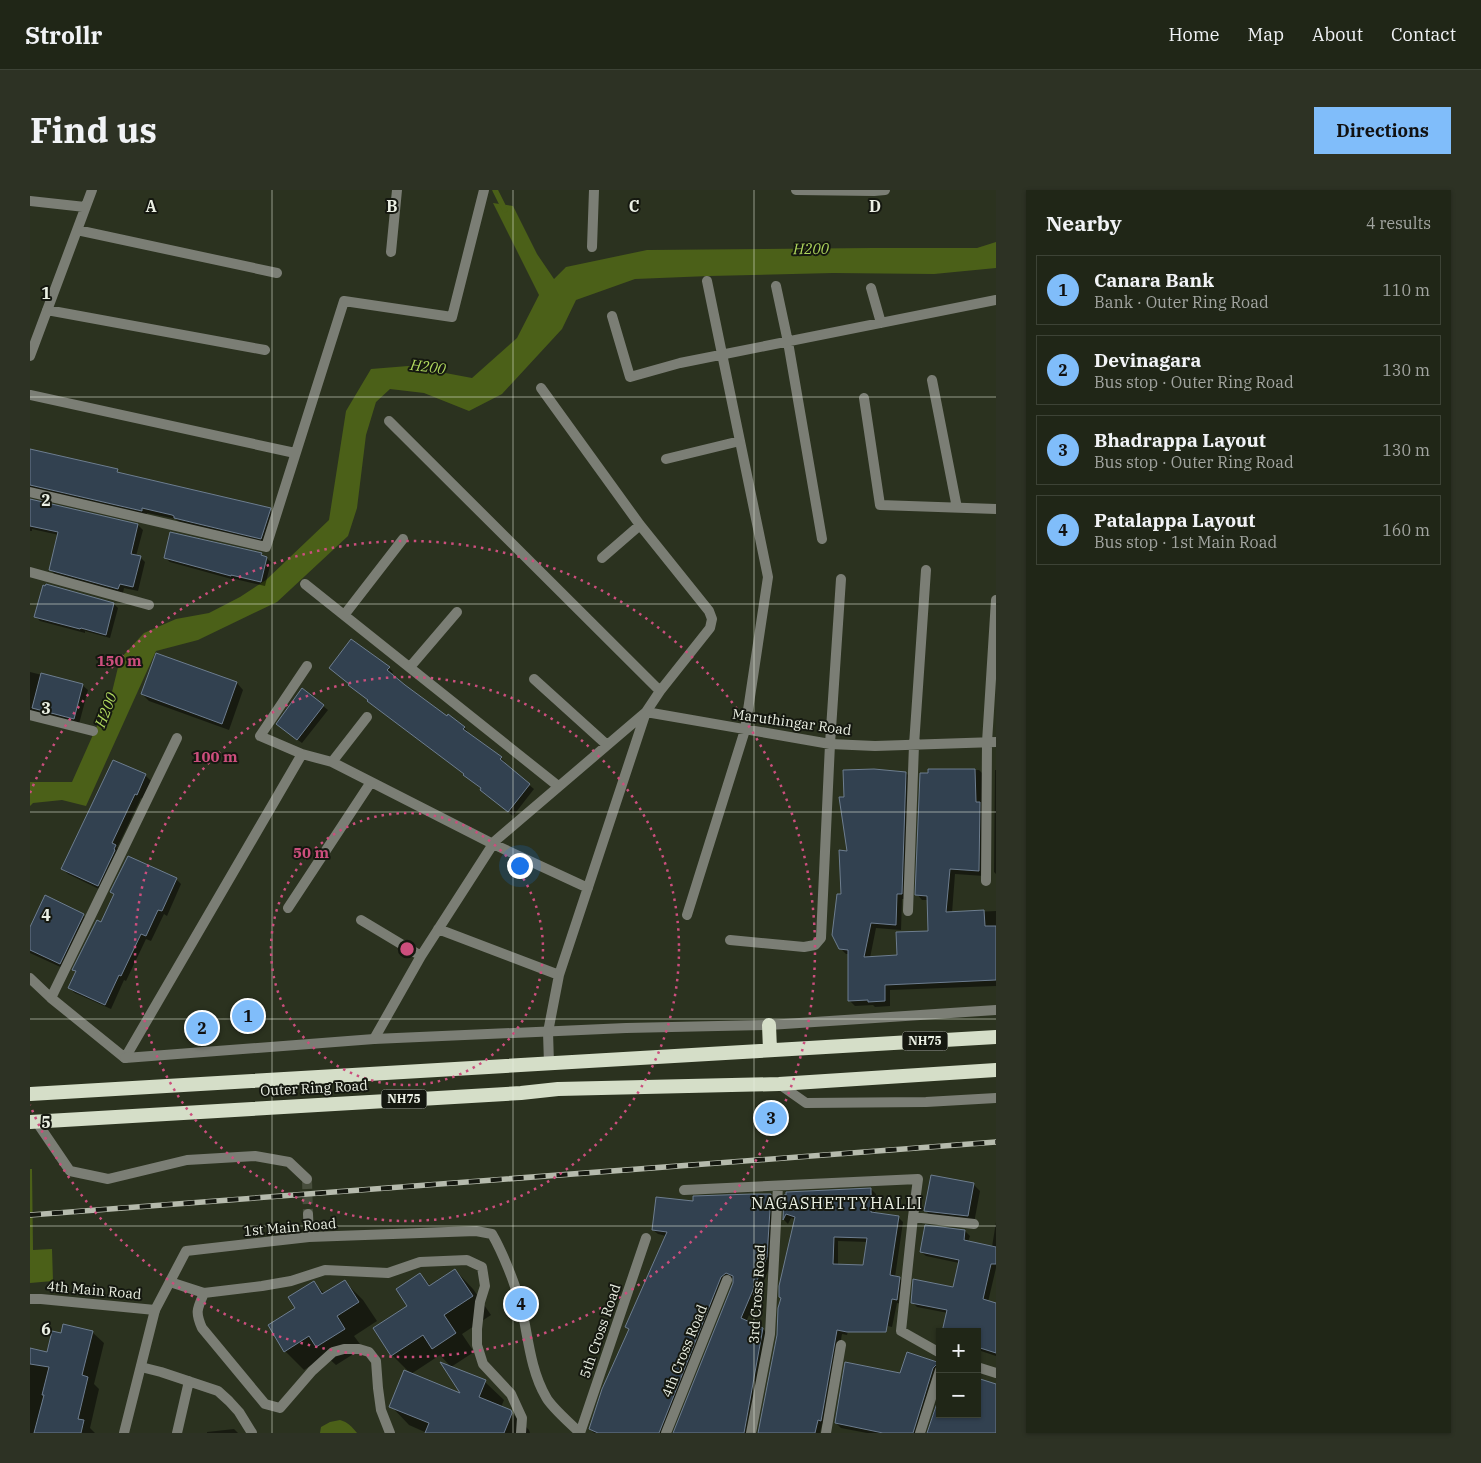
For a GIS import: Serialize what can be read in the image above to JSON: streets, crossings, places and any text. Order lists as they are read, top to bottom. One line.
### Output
{"streets":{"highway":["NH75","Outer Ring Road"],"street":["Maruthingar Road","1st Main Road","4th Main Road","3rd Cross Road","5th Cross Road","4th Cross Road"]},"crossings":[["NH75","Outer Ring Road"],["1st Main Road","4th Main Road"],["1st Main Road","5th Cross Road"]],"districts":["NAGASHETTYHALLI"],"water":["H200"],"page":{"header":"Strollr","nav":["Home","Map","About","Contact"],"title":"Find us","buttons":"Directions","heading":["Nearby","4 results"],"list":[{"mark":"1","name":"Canara Bank","note":"Bank · Outer Ring Road","value":"110 m"},{"mark":"2","name":"Devinagara","note":"Bus stop · Outer Ring Road","value":"130 m"},{"mark":"3","name":"Bhadrappa Layout","note":"Bus stop · Outer Ring Road","value":"130 m"},{"mark":"4","name":"Patalappa Layout","note":"Bus stop · 1st Main Road","value":"160 m"}],"pins":["1","2","3","4"],"map_buttons":["+","−"]},"grid":{"columns":["A","B","C","D"],"rows":["1","2","3","4","5","6"]},"rings":["150 m","100 m","50 m"]}
